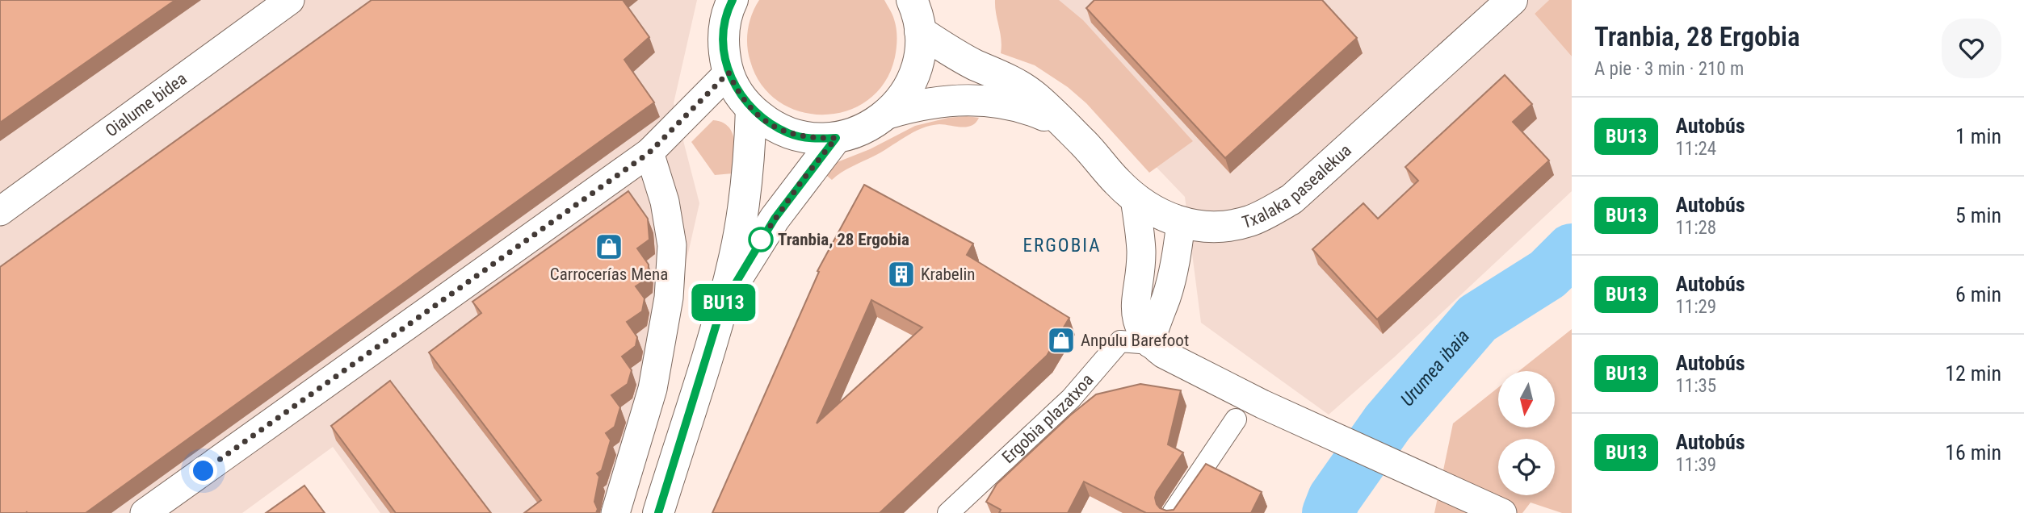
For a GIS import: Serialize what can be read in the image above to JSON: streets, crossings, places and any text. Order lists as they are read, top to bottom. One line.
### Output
{"streets":{"main road":["Txalaka pasealekua"],"street":["Oialume bidea","Ergobia plazatxoa"]},"districts":["ERGOBIA"],"water":["Urumea ibaia"],"places":{"other":["Tranbia, 28 Ergobia"],"shop":["Carrocerías Mena","Anpulu Barefoot"],"building":["Krabelin"]},"lines":["bus line BU13"],"north":"bottom","page":{"on_map":"BU13","heading":["Tranbia, 28 Ergobia","A pie · 3 min · 210 m"],"list":[{"mark":"BU13","name":"Autobús","note":"11:24","value":"1 min"},{"mark":"BU13","name":"Autobús","note":"11:28","value":"5 min"},{"mark":"BU13","name":"Autobús","note":"11:29","value":"6 min"},{"mark":"BU13","name":"Autobús","note":"11:35","value":"12 min"},{"mark":"BU13","name":"Autobús","note":"11:39","value":"16 min"}]}}
